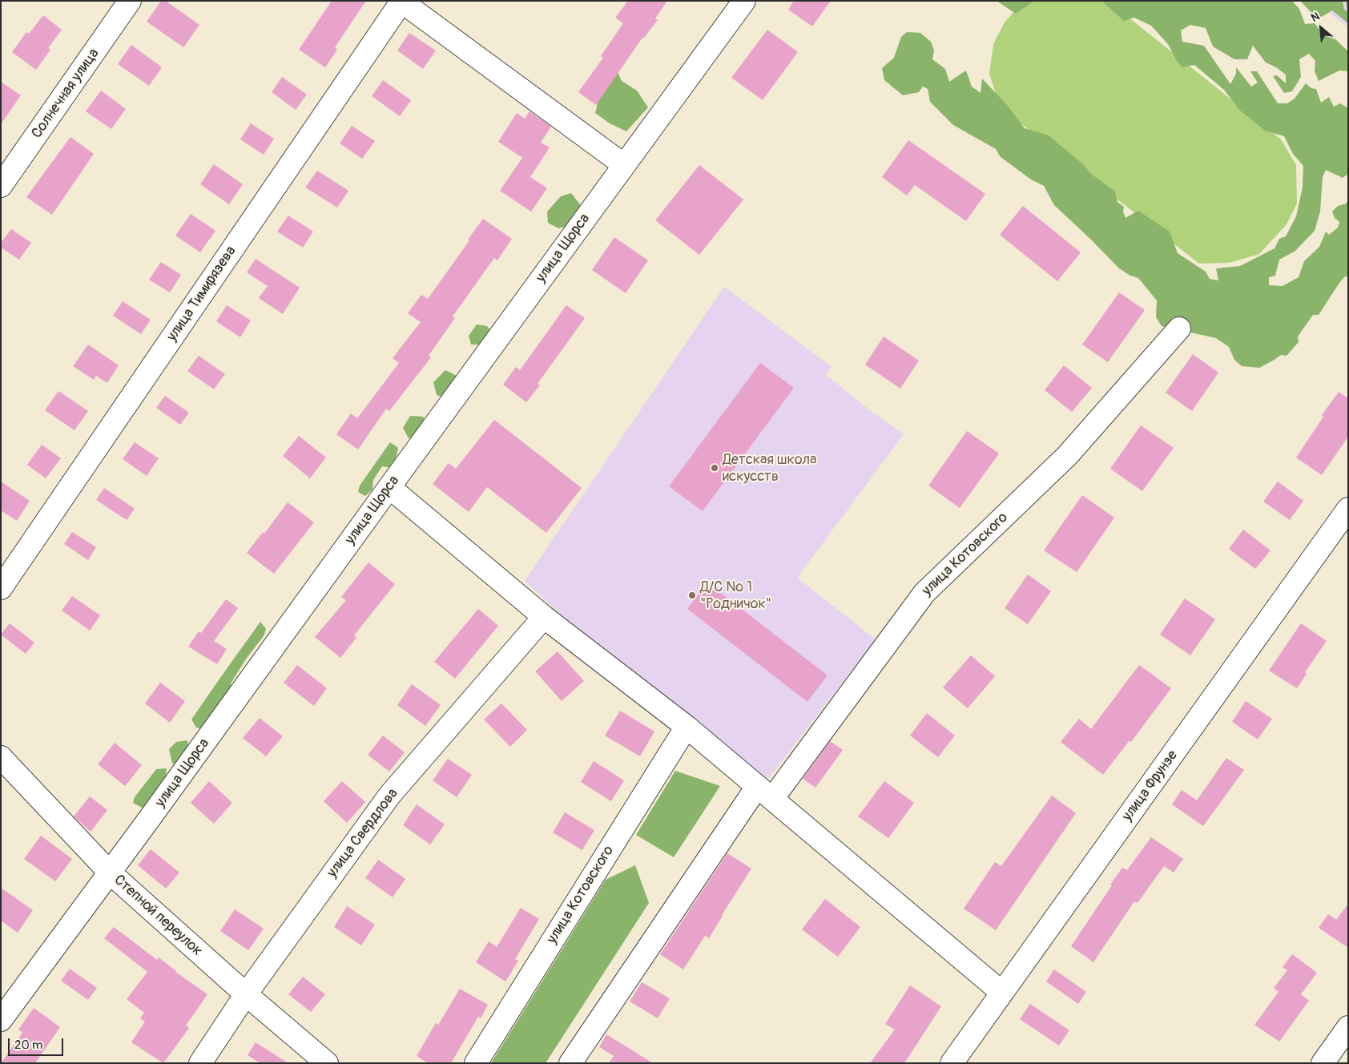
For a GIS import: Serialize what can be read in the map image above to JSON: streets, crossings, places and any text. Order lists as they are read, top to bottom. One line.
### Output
{"streets":{"street":["Солнечная улица","улица Щорса","улица Тимирязева","улица Котовского","улица Фрунзе","улица Свердлова","Степной переулок"]},"crossings":[["улица Щорса","Степной переулок"],["улица Свердлова","Степной переулок"]],"places":["Детская школа искусств","Д/С № 1 \"Родничок\""],"scale_bar":"20 m","north":"top left"}
